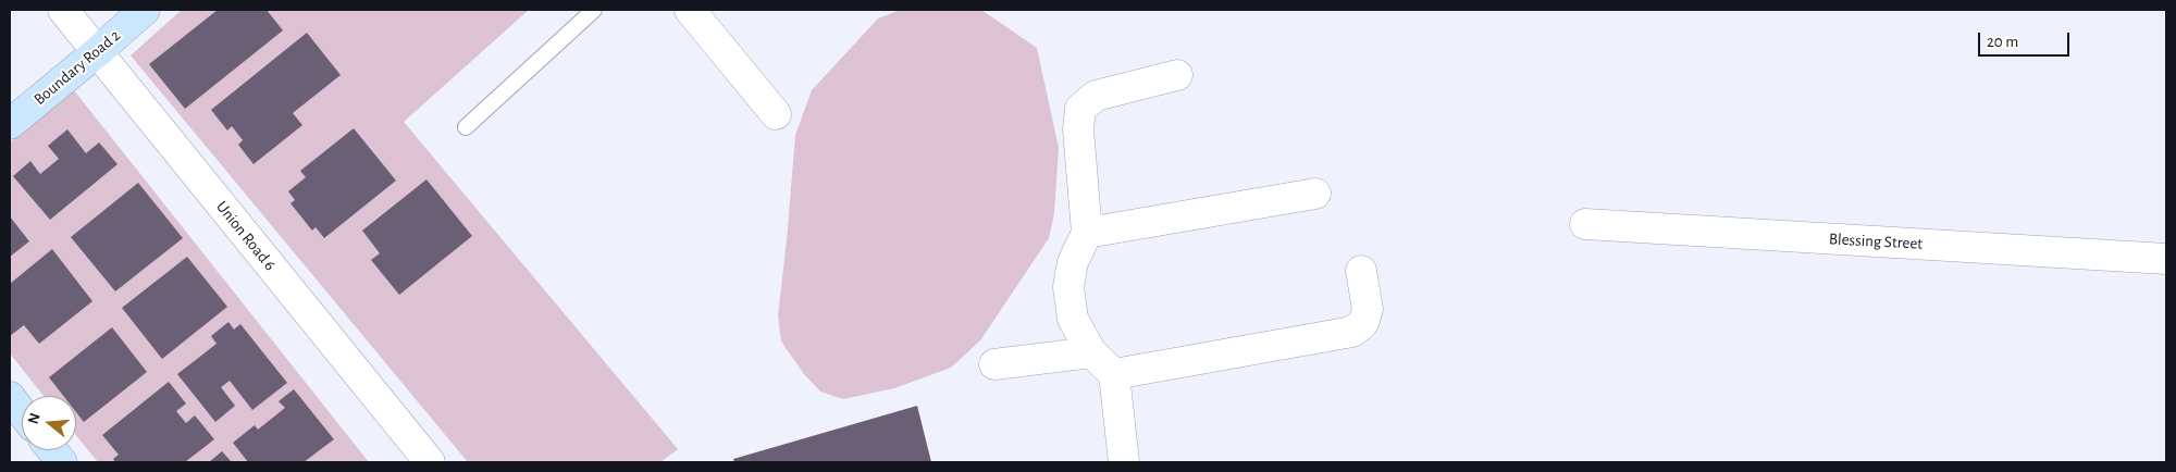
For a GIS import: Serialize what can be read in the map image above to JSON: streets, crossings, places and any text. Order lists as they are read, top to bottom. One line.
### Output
{"streets":{"main road":["Boundary Road 2"],"street":["Union Road 6","Blessing Street"]},"crossings":[["Boundary Road 2","Union Road 6"]],"scale_bar":"20 m","north":"left"}
